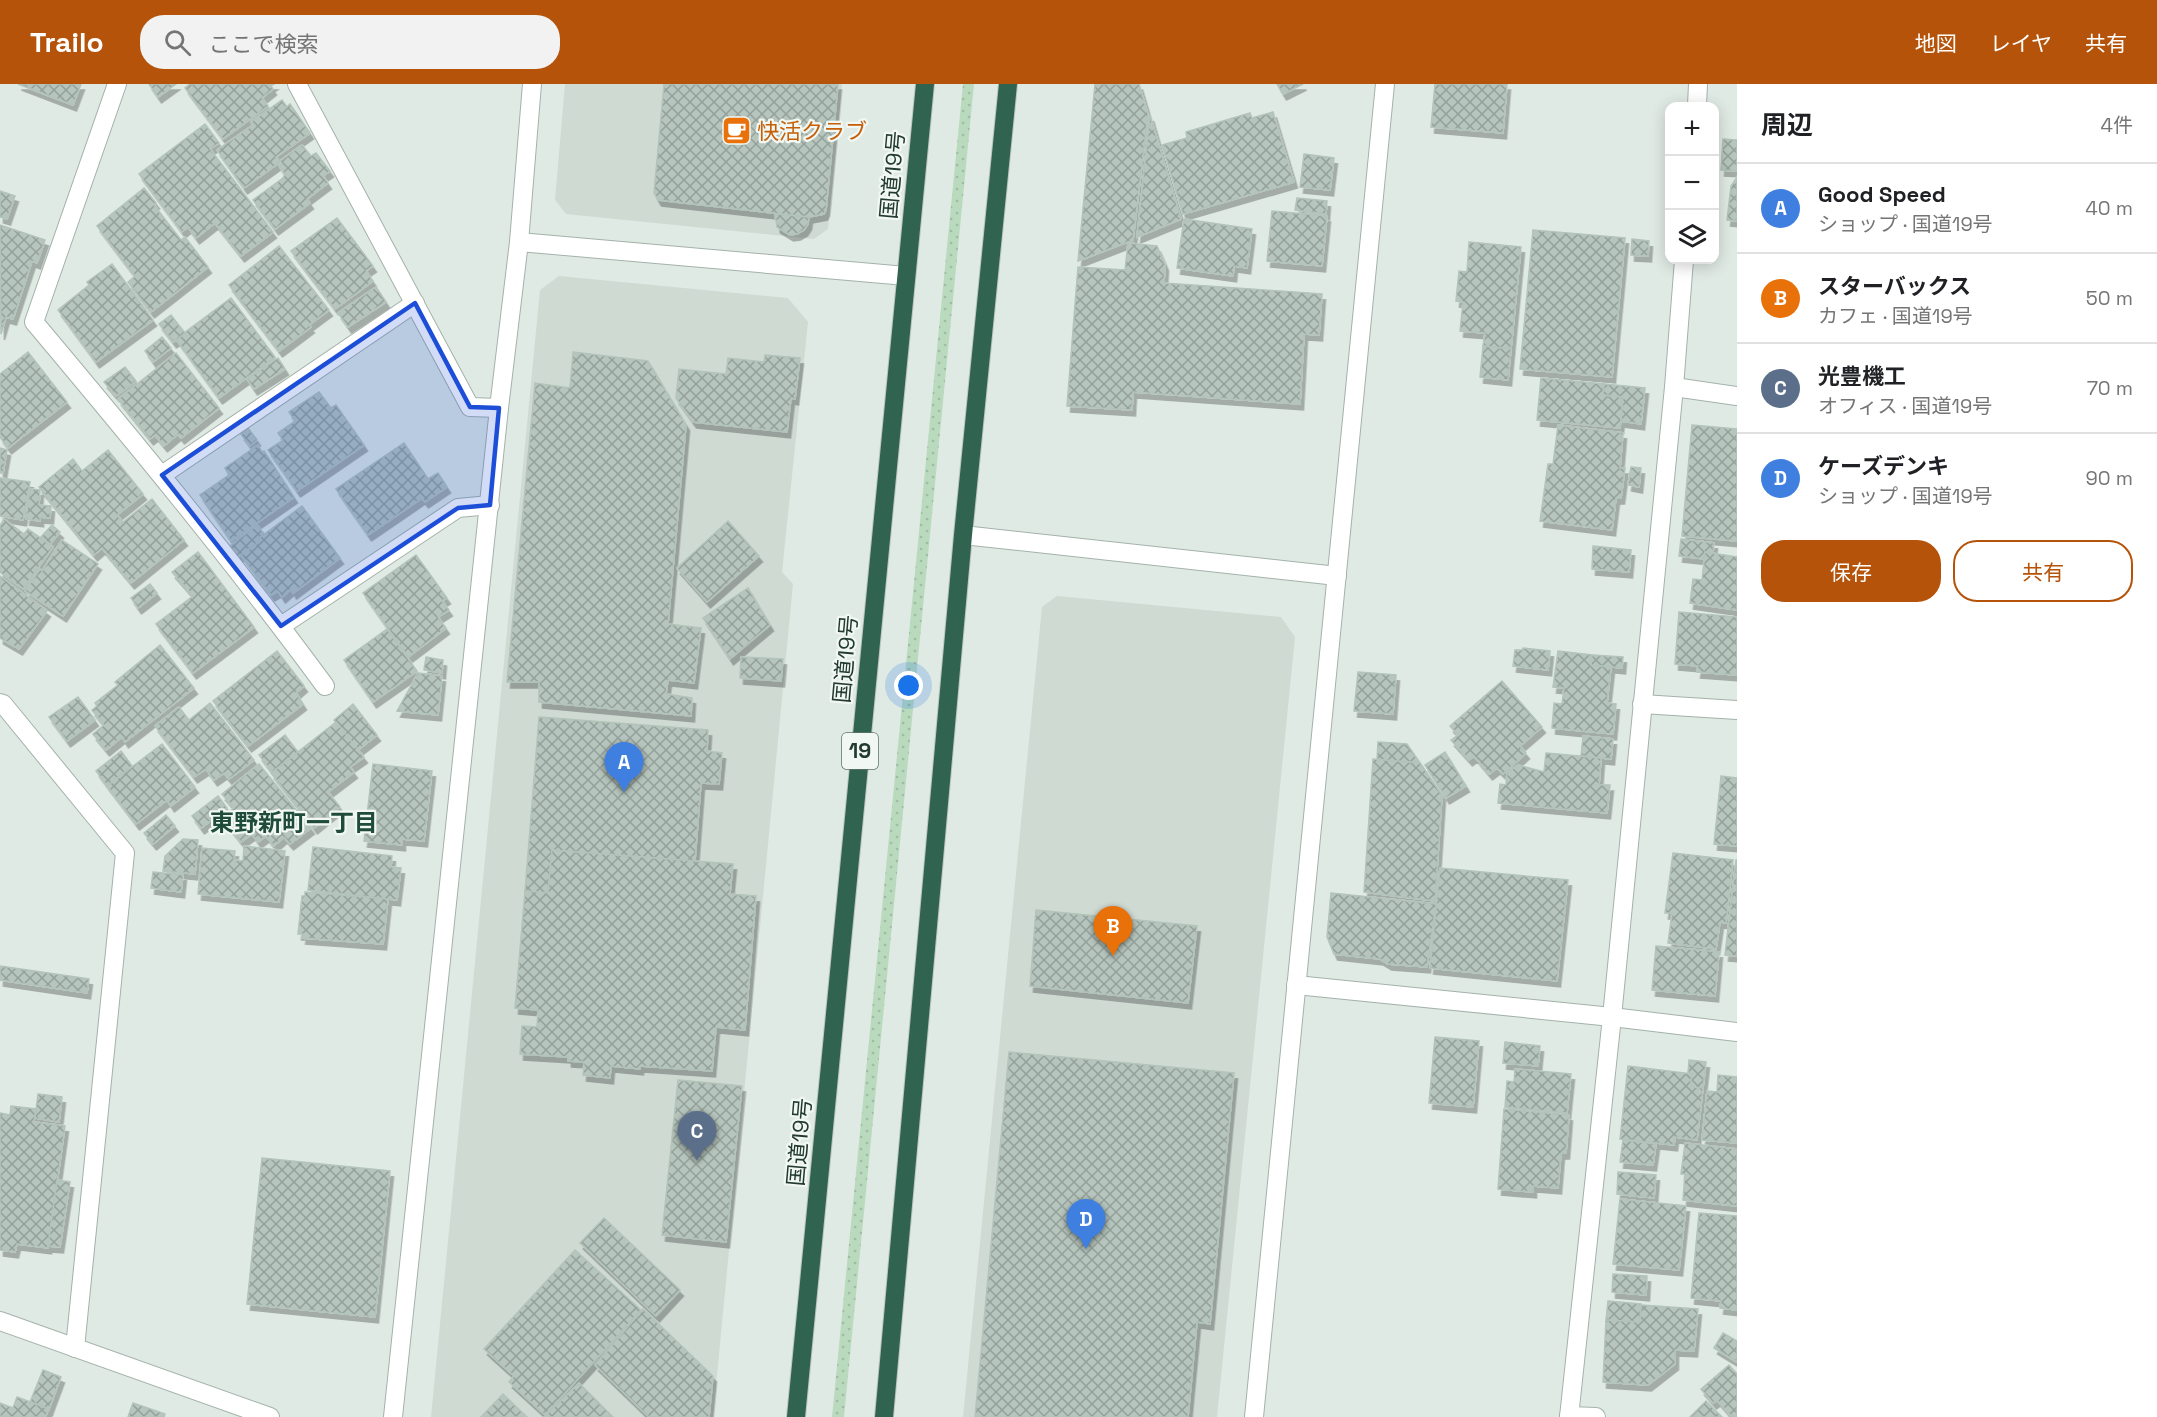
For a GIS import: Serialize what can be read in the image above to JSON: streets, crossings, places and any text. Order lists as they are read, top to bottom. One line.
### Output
{"streets":{"highway":["国道19号","19"]},"districts":["東野新町一丁目"],"places":{"cafe":["快活クラブ"]},"page":{"header":"Trailo","search":"ここで検索","nav":["地図","レイヤ","共有"],"heading":["周辺","4件"],"map_buttons":["+","−"],"list":[{"mark":"A","name":"Good Speed","note":"ショップ · 国道19号","value":"40 m"},{"mark":"B","name":"スターバックス","note":"カフェ · 国道19号","value":"50 m"},{"mark":"C","name":"光豊機工","note":"オフィス · 国道19号","value":"70 m"},{"mark":"D","name":"ケーズデンキ","note":"ショップ · 国道19号","value":"90 m"}],"buttons":["保存","共有"],"pins":["A","B","C","D"]}}
